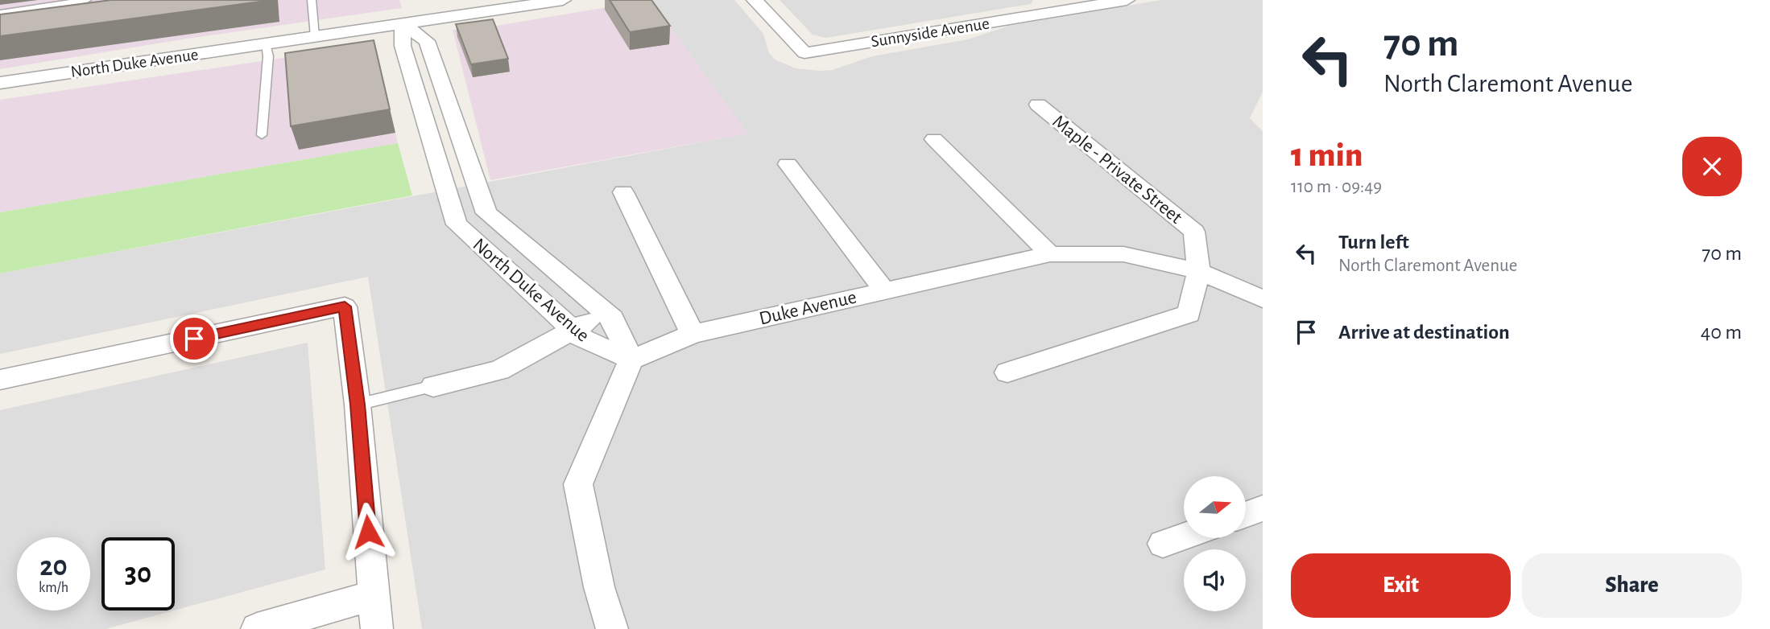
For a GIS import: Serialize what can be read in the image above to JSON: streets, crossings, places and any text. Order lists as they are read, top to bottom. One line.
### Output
{"streets":{"street":["Sunnyside Avenue","North Duke Avenue","Maple - Private Street","Duke Avenue"]},"crossings":[["North Duke Avenue","Duke Avenue"],["Maple - Private Street","Duke Avenue"]],"north":"right","page":{"turn":["70 m","North Claremont Avenue"],"heading":["1 min","110 m · 09:49"],"list":[{"name":"Turn left","note":"North Claremont Avenue","value":"70 m"},{"name":"Arrive at destination","value":"40 m"}],"speed":"20 km/h","limit":"30","buttons":["Exit","Share"]}}
